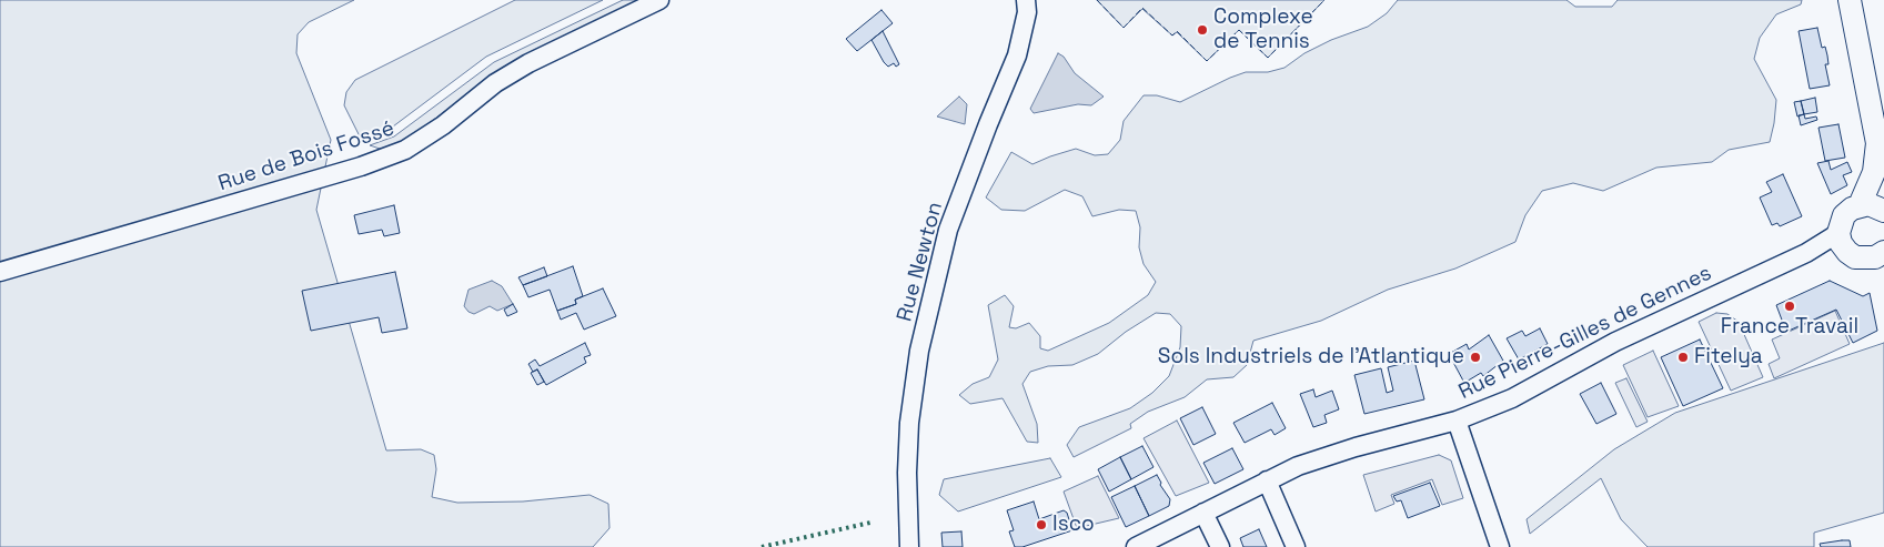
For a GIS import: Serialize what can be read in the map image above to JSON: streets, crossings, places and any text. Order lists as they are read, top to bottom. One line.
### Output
{"streets":{"street":["Rue de Bois Fossé","Rue Newton","Rue Pierre-Gilles de Gennes"]},"places":["Complexe de Tennis","France Travail","Sols Industriels de l'Atlantique","Fitelya","Isco"]}
